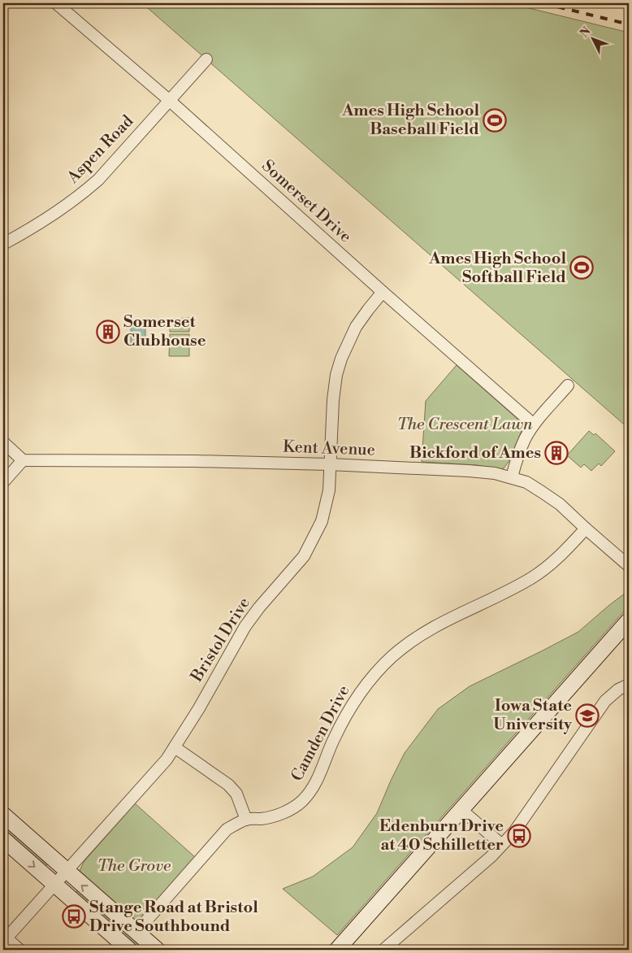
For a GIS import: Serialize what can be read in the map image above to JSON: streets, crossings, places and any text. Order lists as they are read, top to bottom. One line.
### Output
{"streets":{"street":["Aspen Road","Somerset Drive","Kent Avenue","Bristol Drive","Camden Drive"]},"crossings":[["Aspen Road","Somerset Drive"],["Somerset Drive","Bristol Drive"],["Kent Avenue","Bristol Drive"],["Kent Avenue","Camden Drive"]],"parks":["The Crescent Lawn","The Grove"],"places":{"sports":["Ames High School Baseball Field","Ames High School Softball Field"],"building":["Somerset Clubhouse","Bickford of Ames"],"school or university":["Iowa State University"],"bus stop":["Edenburn Drive at 40 Schilletter","Stange Road at Bristol Drive Southbound"]},"north":"top left"}
